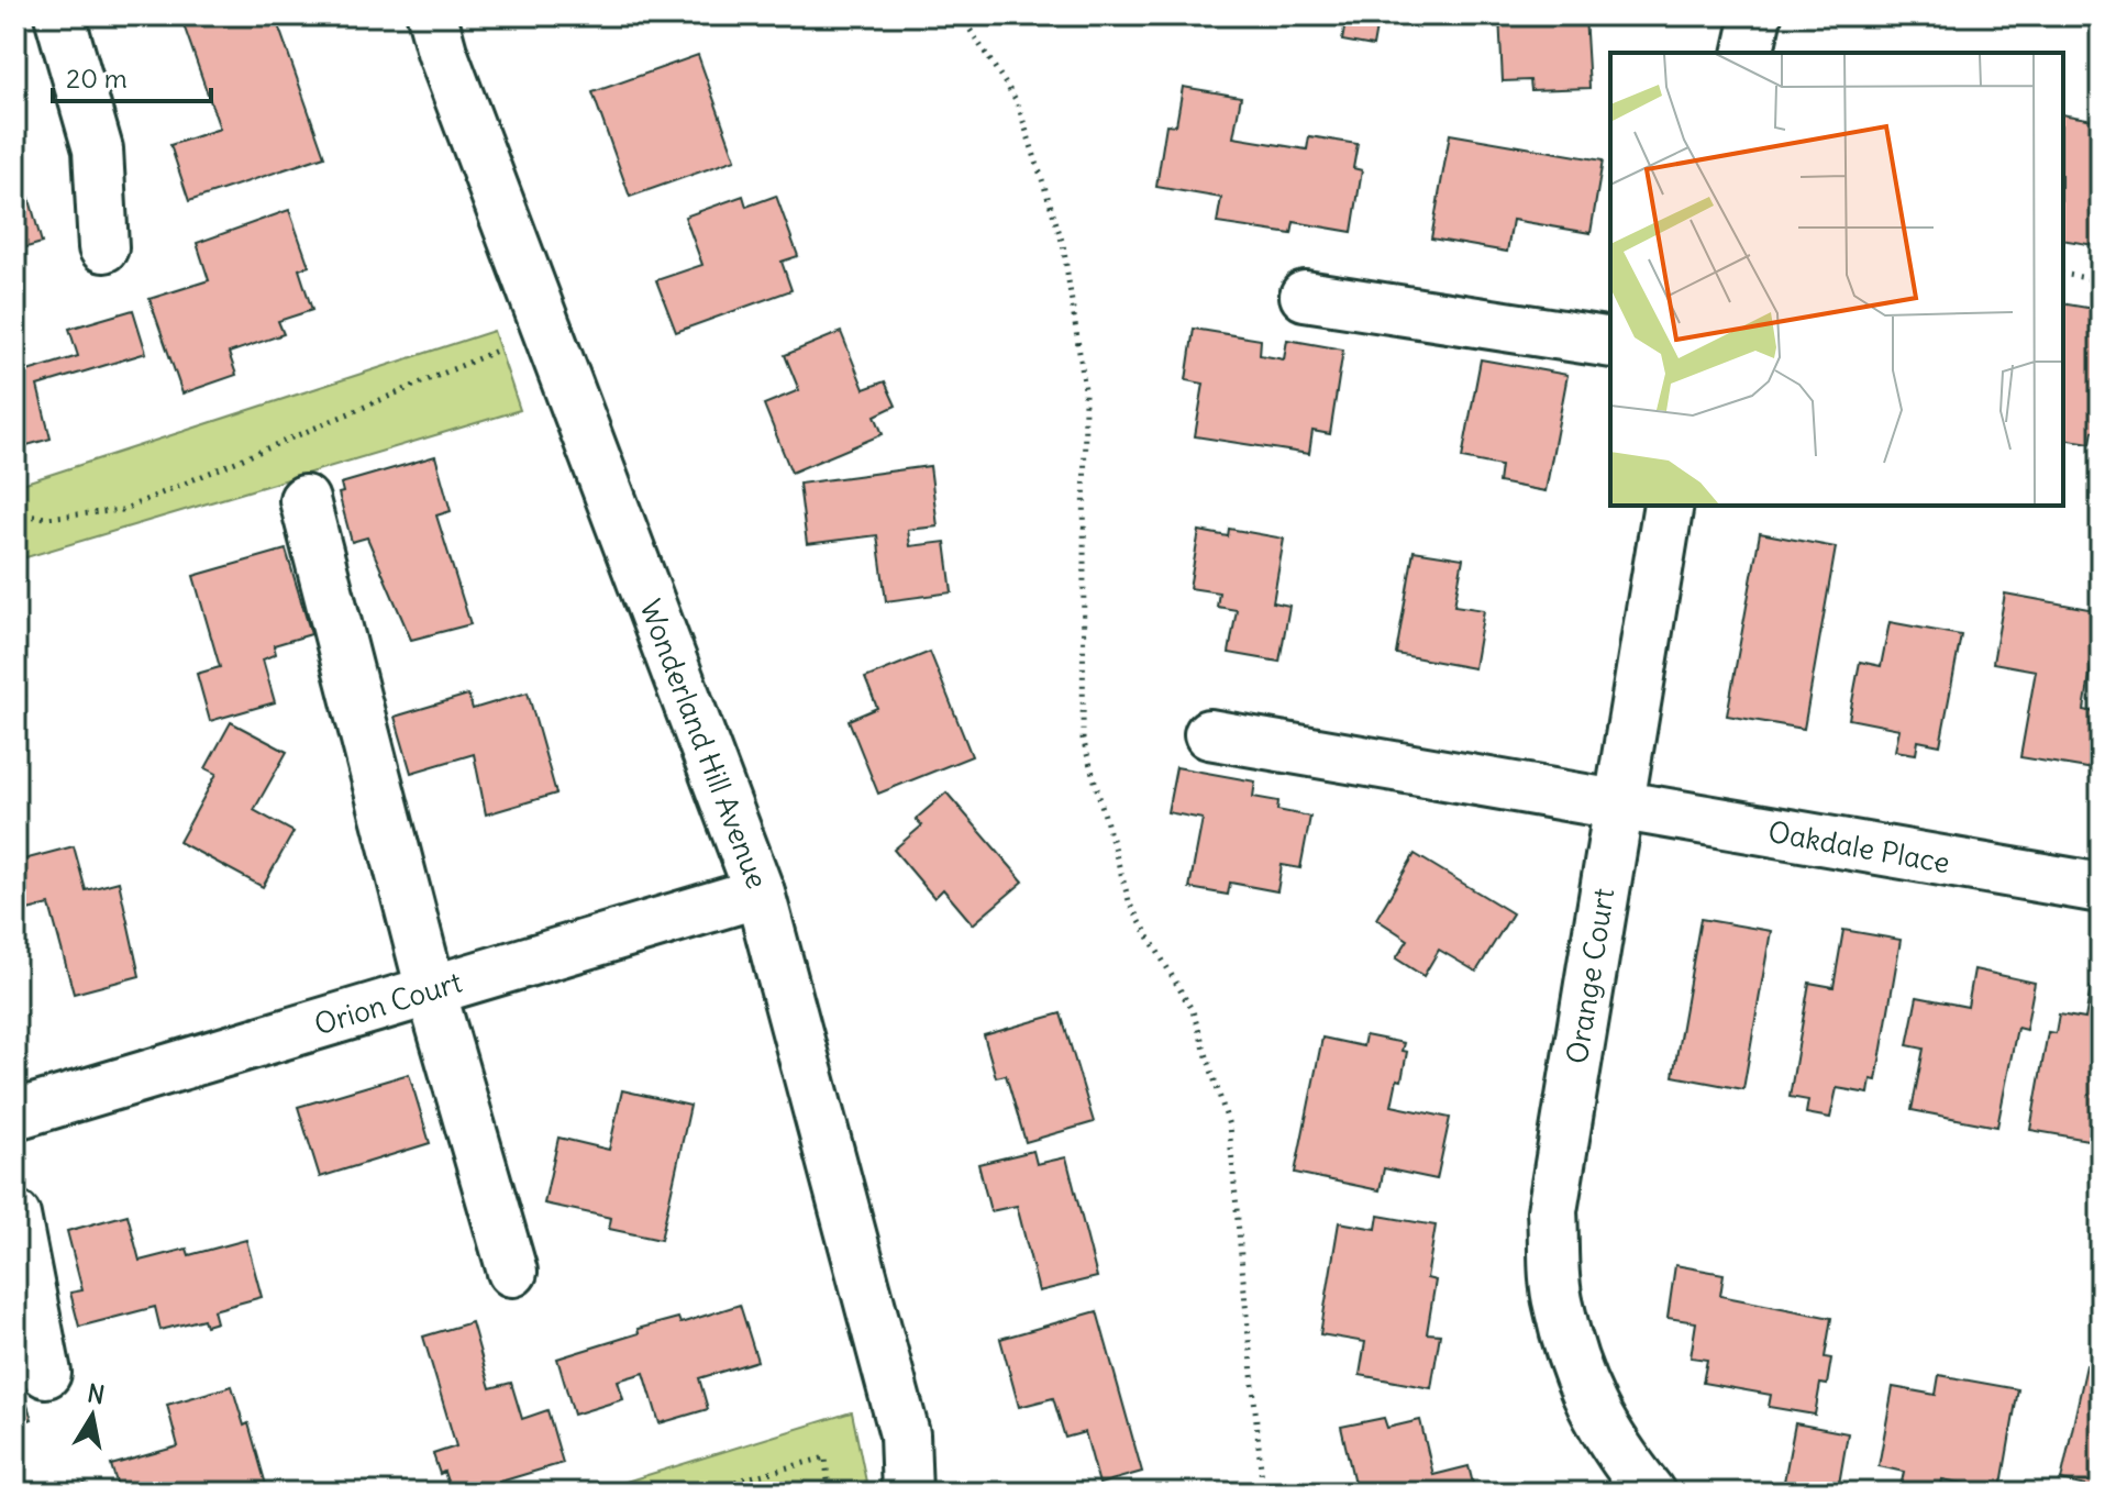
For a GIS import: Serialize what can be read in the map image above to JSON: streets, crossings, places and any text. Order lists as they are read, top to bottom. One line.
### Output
{"streets":{"street":["Wonderland Hill Avenue","Oakdale Place","Orange Court","Orion Court"]},"crossings":[["Wonderland Hill Avenue","Orion Court"],["Oakdale Place","Orange Court"]],"scale_bar":"20 m","north":"top"}
